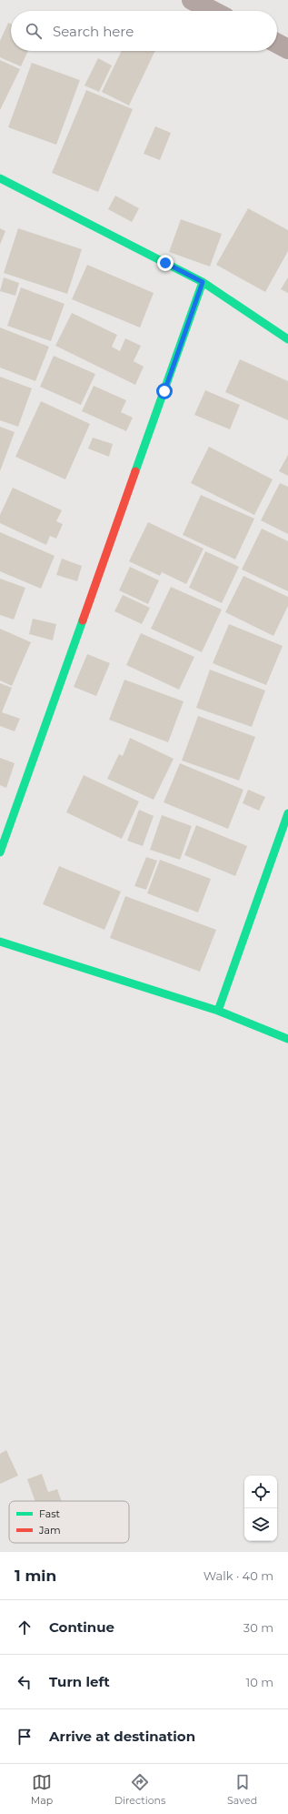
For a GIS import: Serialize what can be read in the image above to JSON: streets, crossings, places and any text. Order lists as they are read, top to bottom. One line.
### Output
{"legend":["Fast","Jam"],"page":{"search":"Search here","heading":["1 min","Walk · 40 m"],"list":[["Continue","30 m"],["Turn left","10 m"],"Arrive at destination"],"nav":["Map","Directions","Saved"]}}
